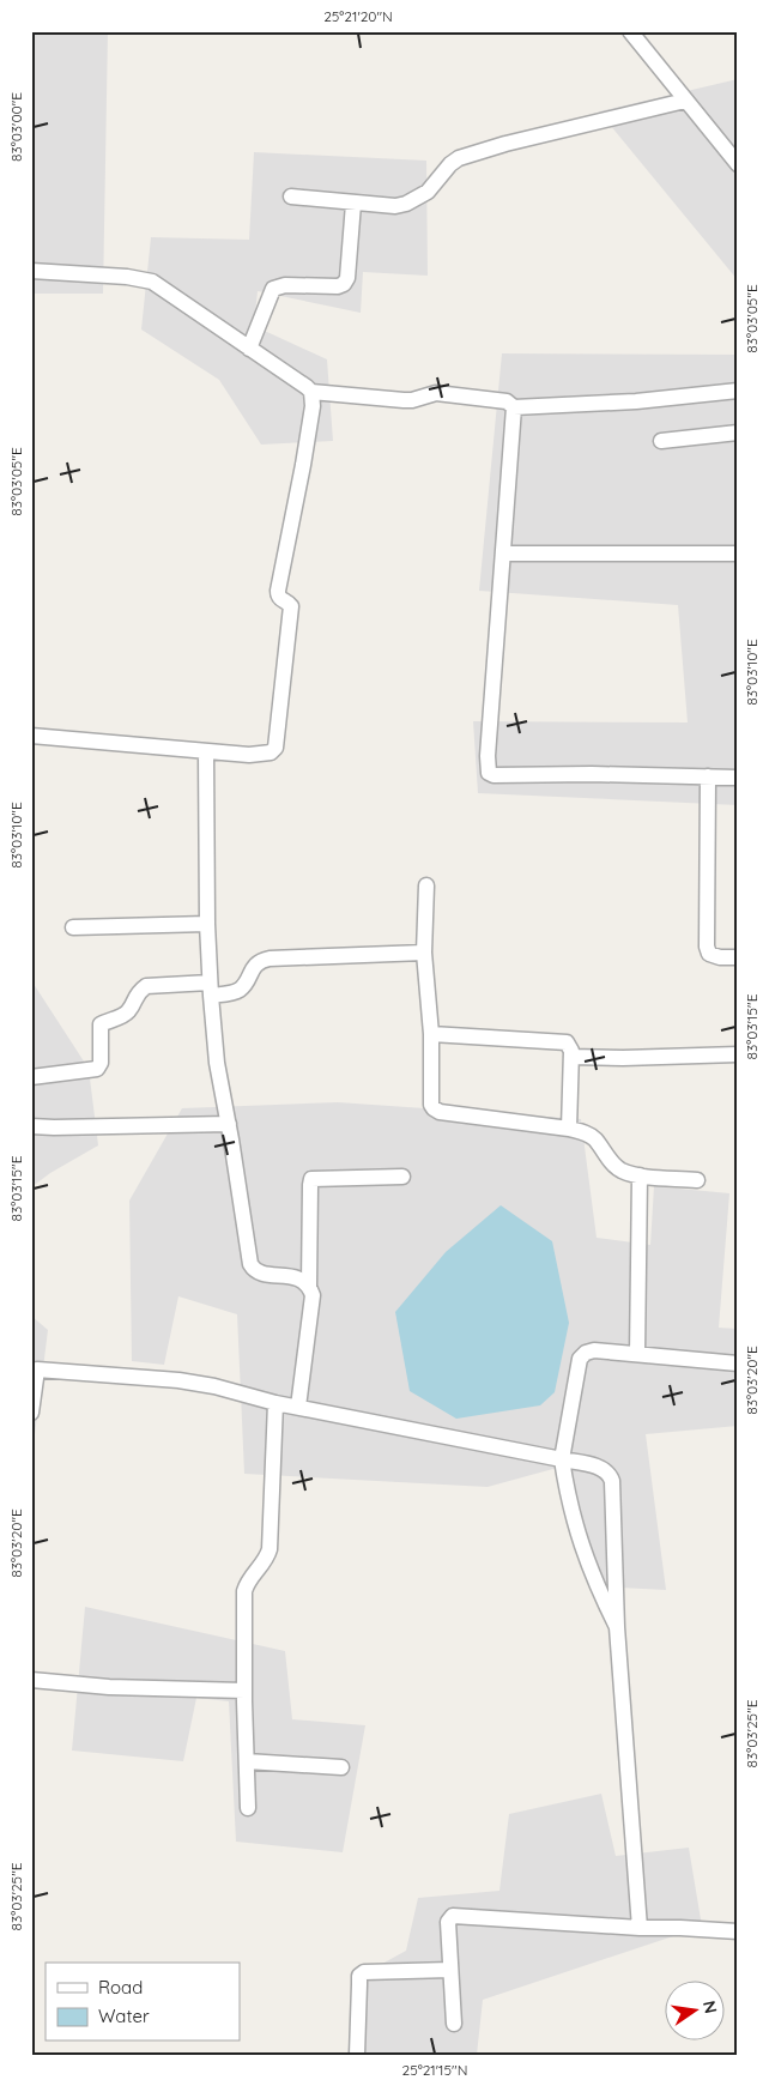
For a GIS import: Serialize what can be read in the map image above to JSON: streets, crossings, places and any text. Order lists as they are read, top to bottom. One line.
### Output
{"legend":["Road","Water"],"north":"right","coordinates":["25°21'20\"N","83°03'00\"E","83°03'05\"E","83°03'10\"E","83°03'15\"E","83°03'20\"E","83°03'25\"E","25°21'15\"N"]}
